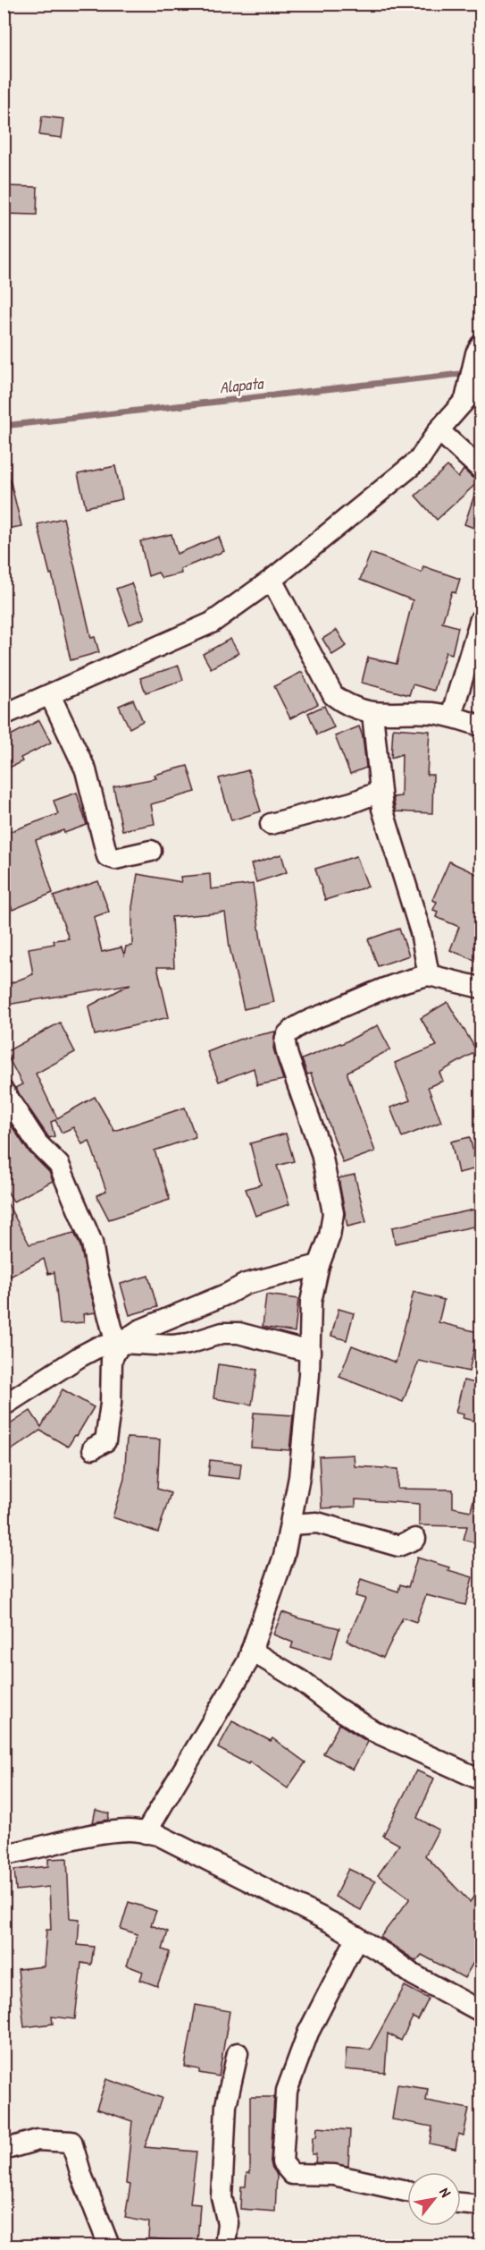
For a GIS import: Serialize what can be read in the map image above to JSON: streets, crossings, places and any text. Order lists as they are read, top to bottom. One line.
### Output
{"water":["Alapata"],"north":"top right"}
